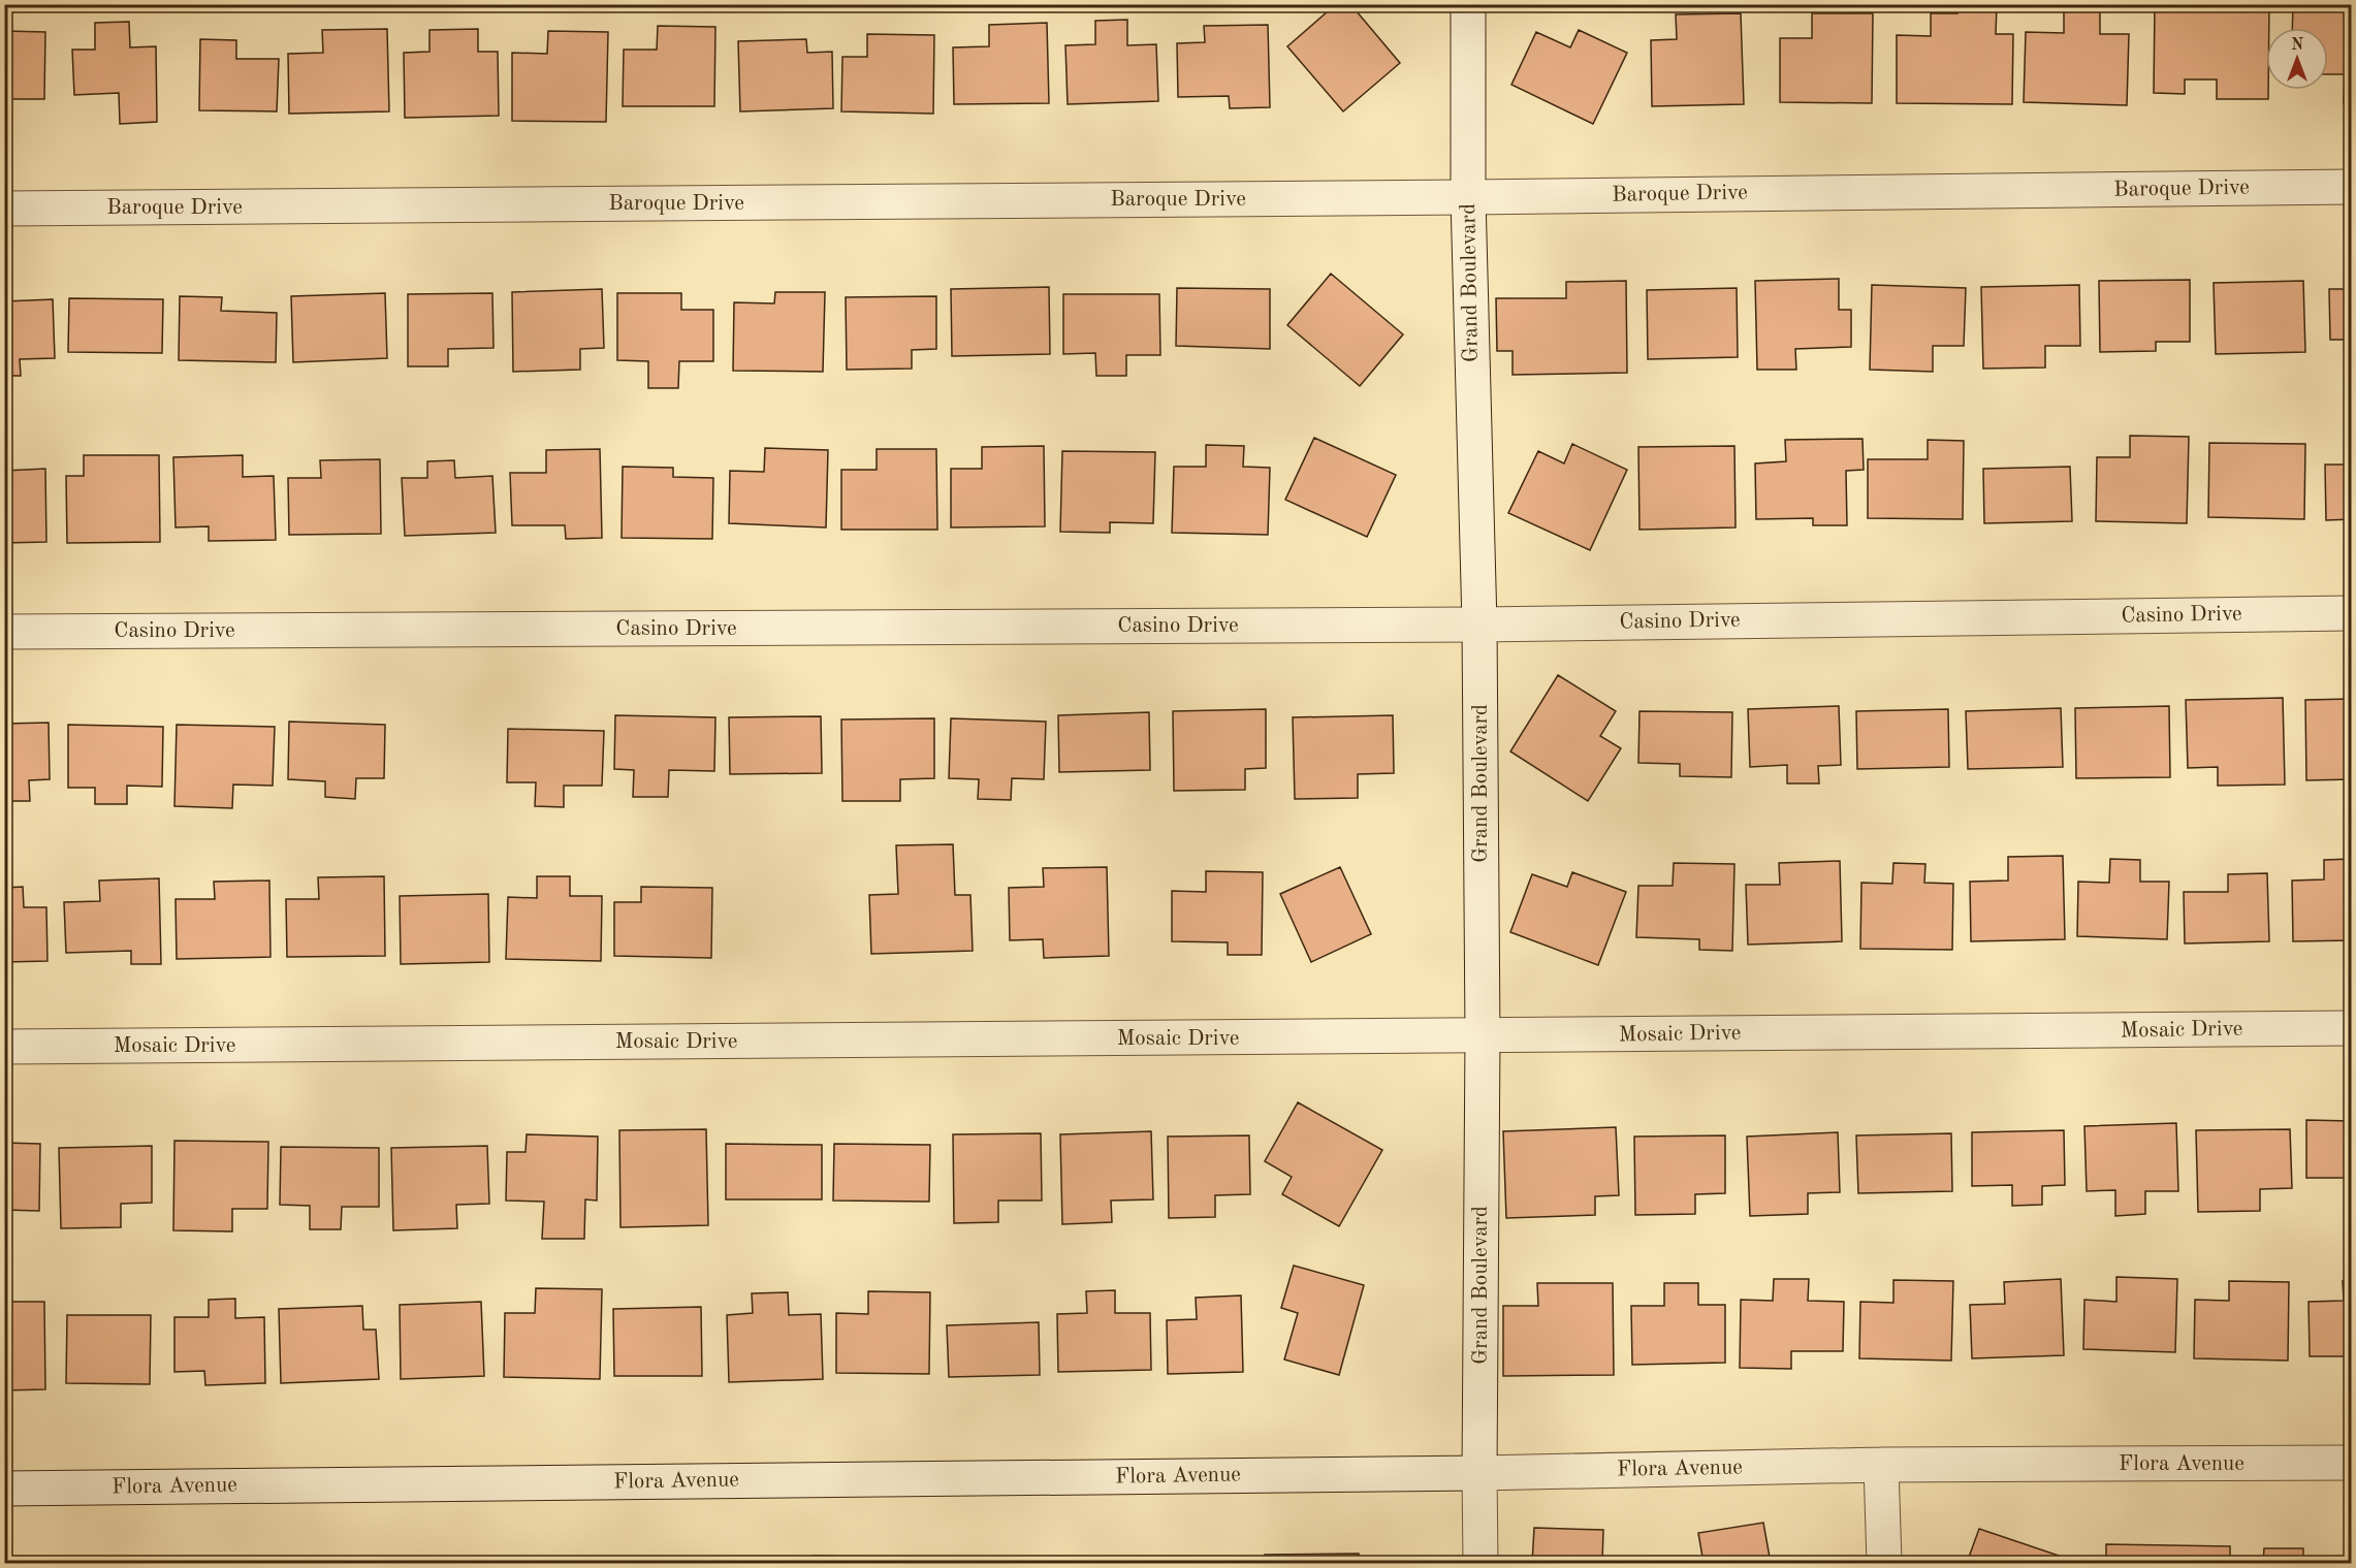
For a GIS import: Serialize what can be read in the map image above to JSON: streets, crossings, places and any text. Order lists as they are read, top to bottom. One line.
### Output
{"streets":{"street":["Baroque Drive","Grand Boulevard","Casino Drive","Mosaic Drive","Flora Avenue"]},"crossings":[["Baroque Drive","Grand Boulevard"],["Grand Boulevard","Casino Drive"],["Grand Boulevard","Mosaic Drive"],["Grand Boulevard","Flora Avenue"]],"north":"top"}
